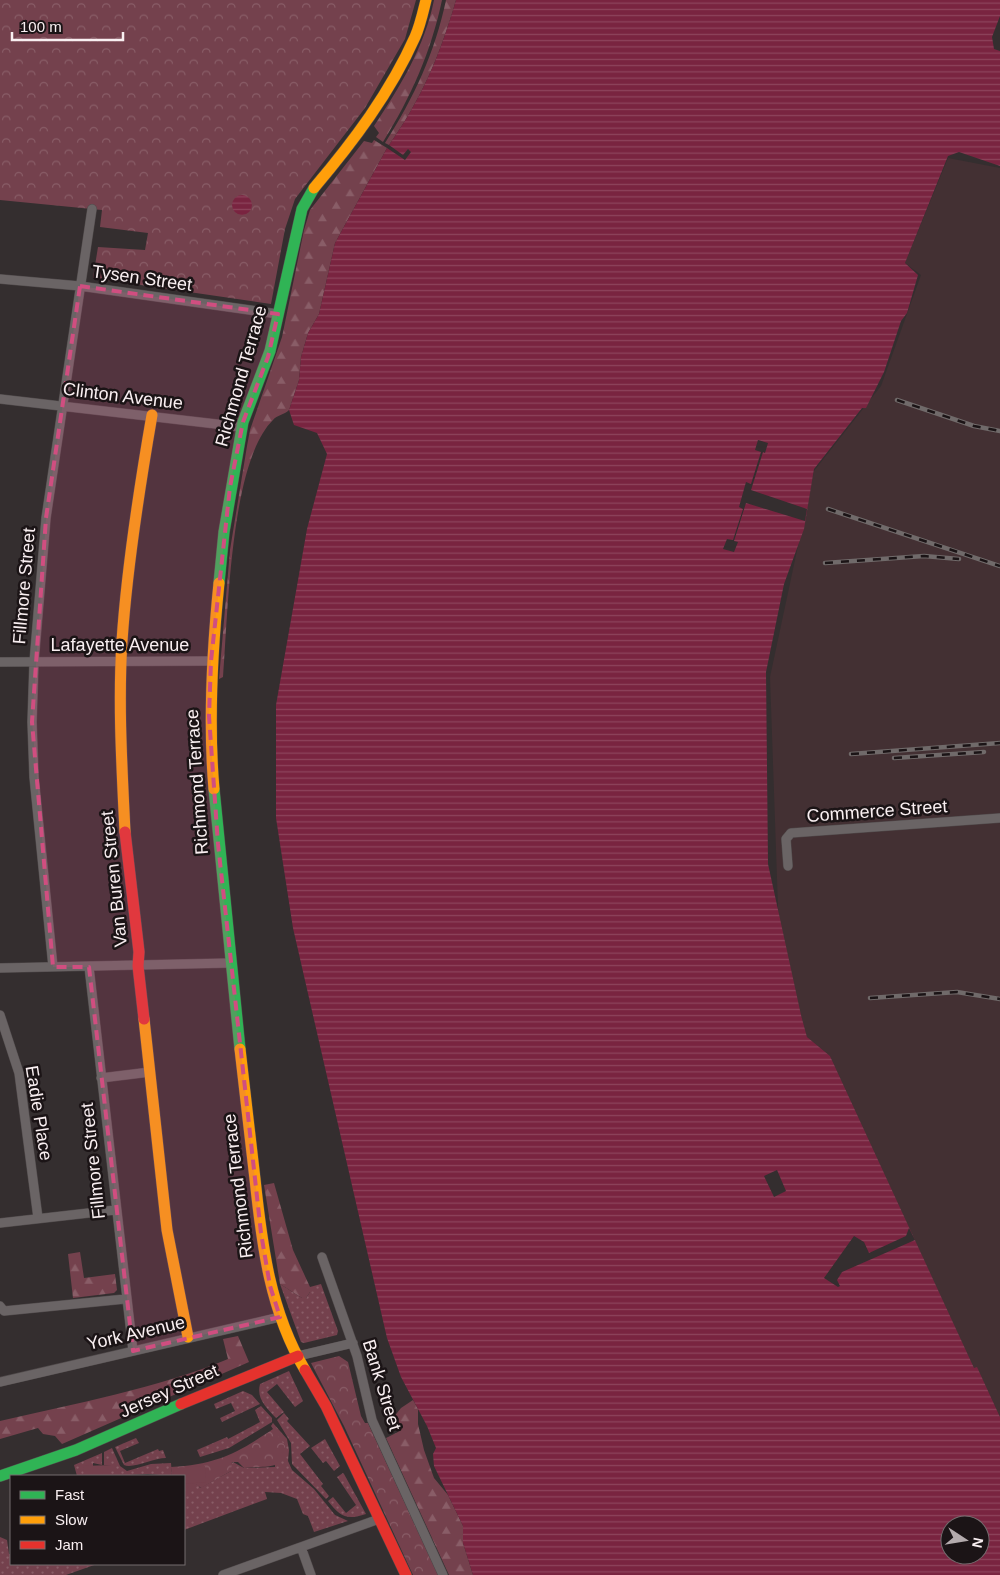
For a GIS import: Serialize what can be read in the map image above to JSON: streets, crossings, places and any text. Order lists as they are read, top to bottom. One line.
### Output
{"streets":{"main road":["Richmond Terrace","Van Buren Street","Jersey Street"],"street":["Tysen Street","Clinton Avenue","Fillmore Street","Lafayette Avenue","Commerce Street","Eadie Place","York Avenue","Bank Street"]},"crossings":[["Tysen Street","Richmond Terrace"],["Tysen Street","Fillmore Street"],["Richmond Terrace","Clinton Avenue"],["Richmond Terrace","Lafayette Avenue"],["Richmond Terrace","York Avenue"],["Richmond Terrace","Jersey Street"],["Clinton Avenue","Fillmore Street"],["Clinton Avenue","Van Buren Street"],["Fillmore Street","Lafayette Avenue"],["Fillmore Street","York Avenue"],["Lafayette Avenue","Van Buren Street"],["Van Buren Street","York Avenue"],["Bank Street","Jersey Street"]],"legend":["Fast","Slow","Jam"],"scale_bar":"100 m","north":"right"}
